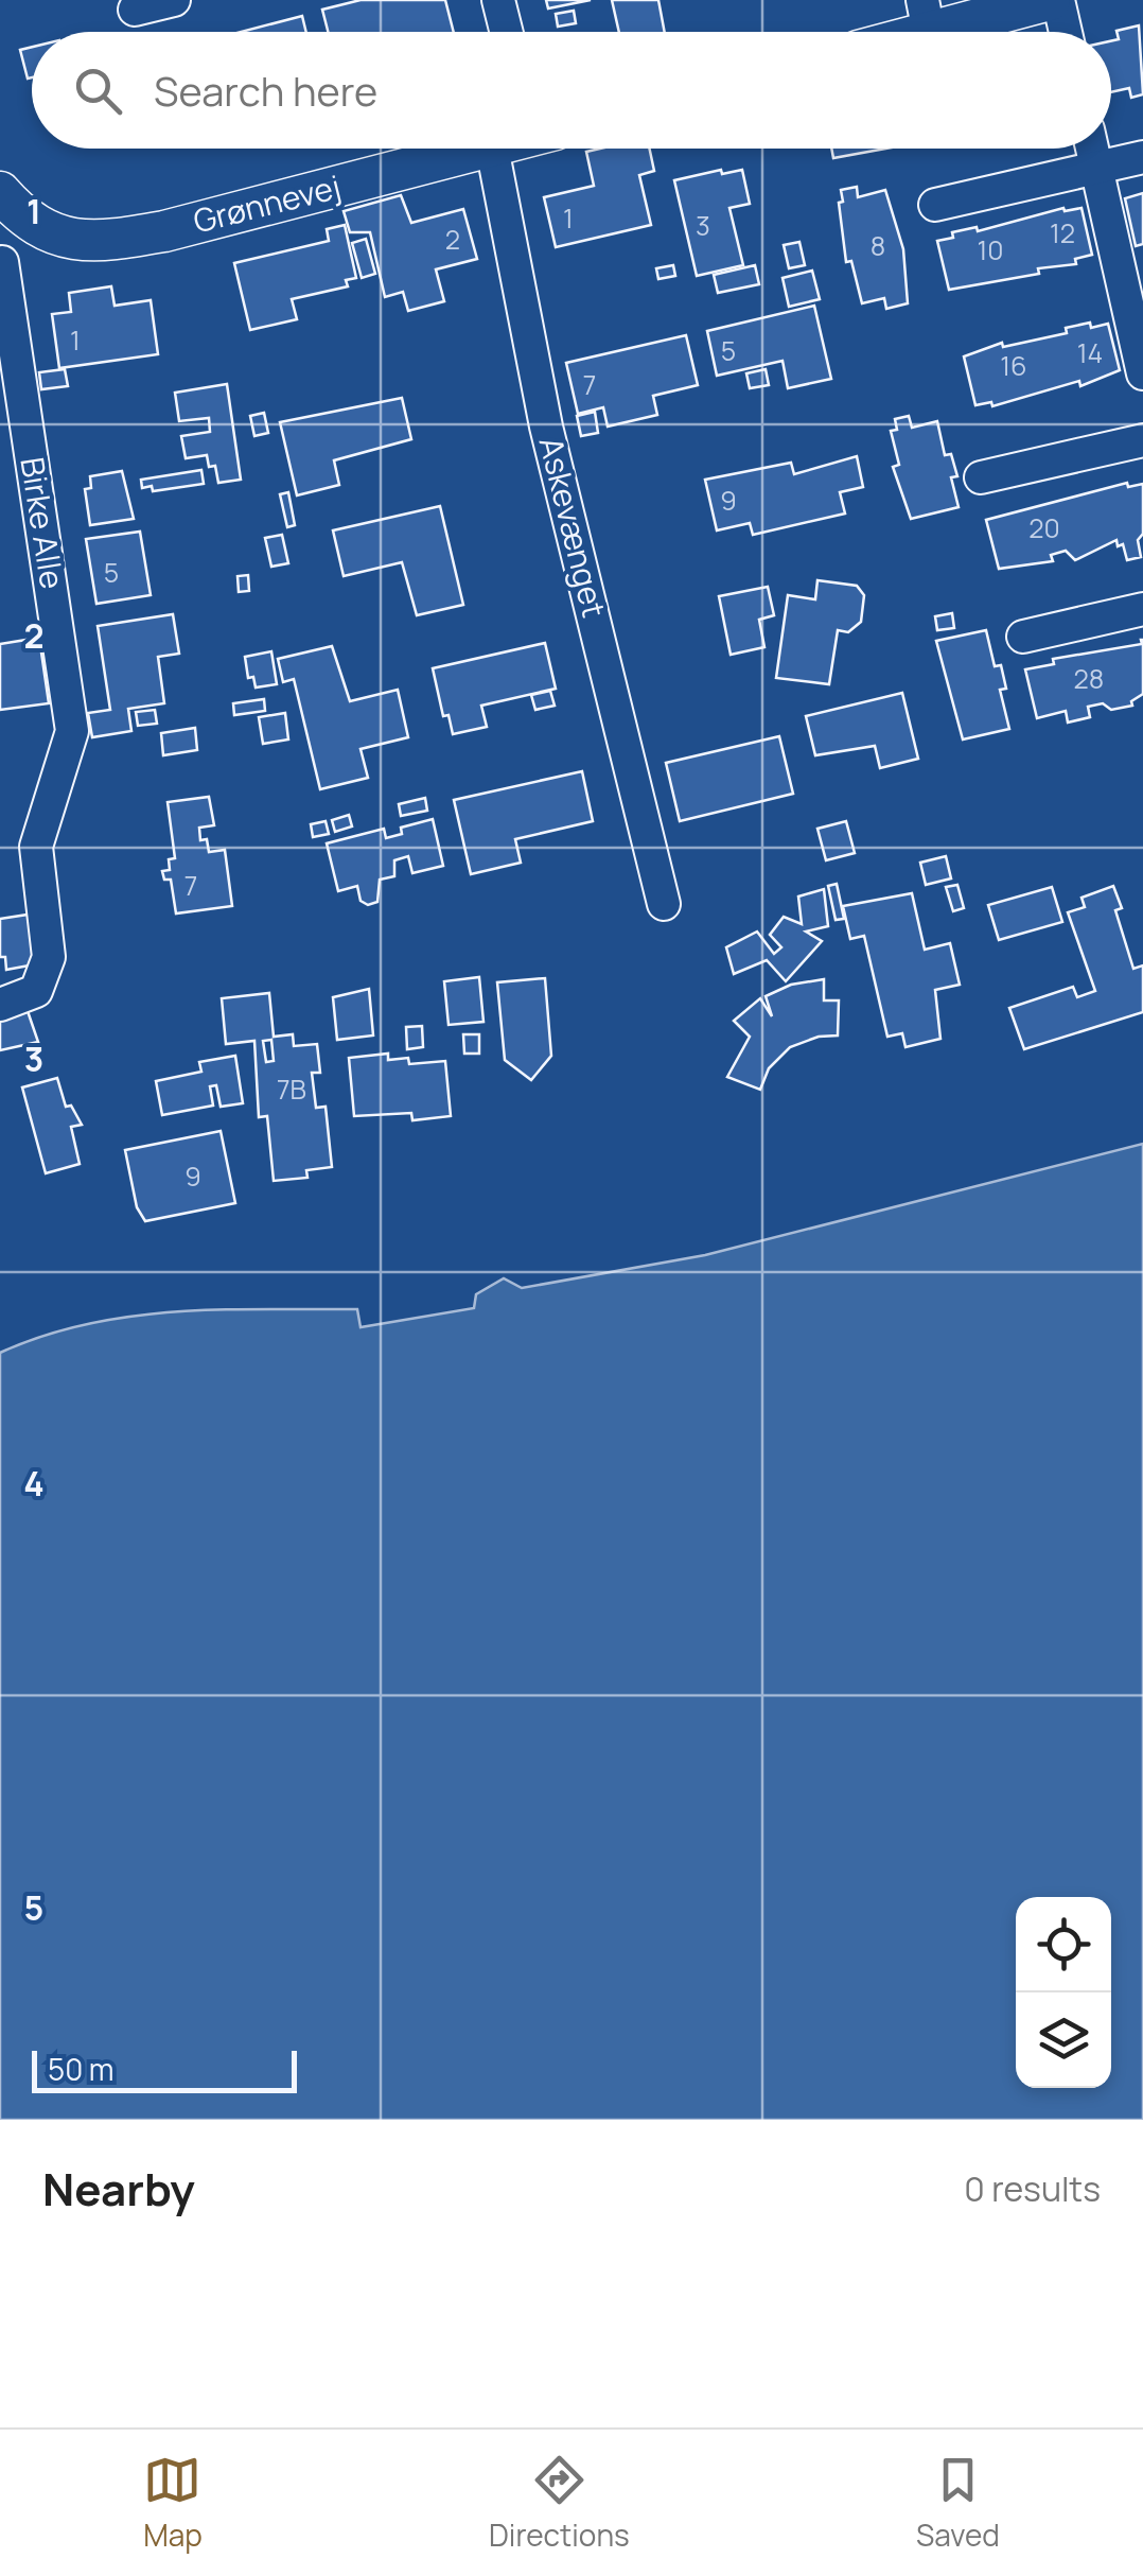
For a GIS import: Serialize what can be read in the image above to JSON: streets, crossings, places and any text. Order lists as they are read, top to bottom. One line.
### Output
{"streets":{"street":["Grønnevej","Birke Alle","Askevænget"]},"house_numbers":["1","3","12","2","8","10","1","5","14","16","7","9","20","5","28","7","7B","9"],"scale_bar":"50 m","page":{"search":"Search here","scale":"50 m","heading":["Nearby","0 results"],"nav":["Map","Directions","Saved"]},"grid":{"rows":["1","2","3","4","5"]}}
